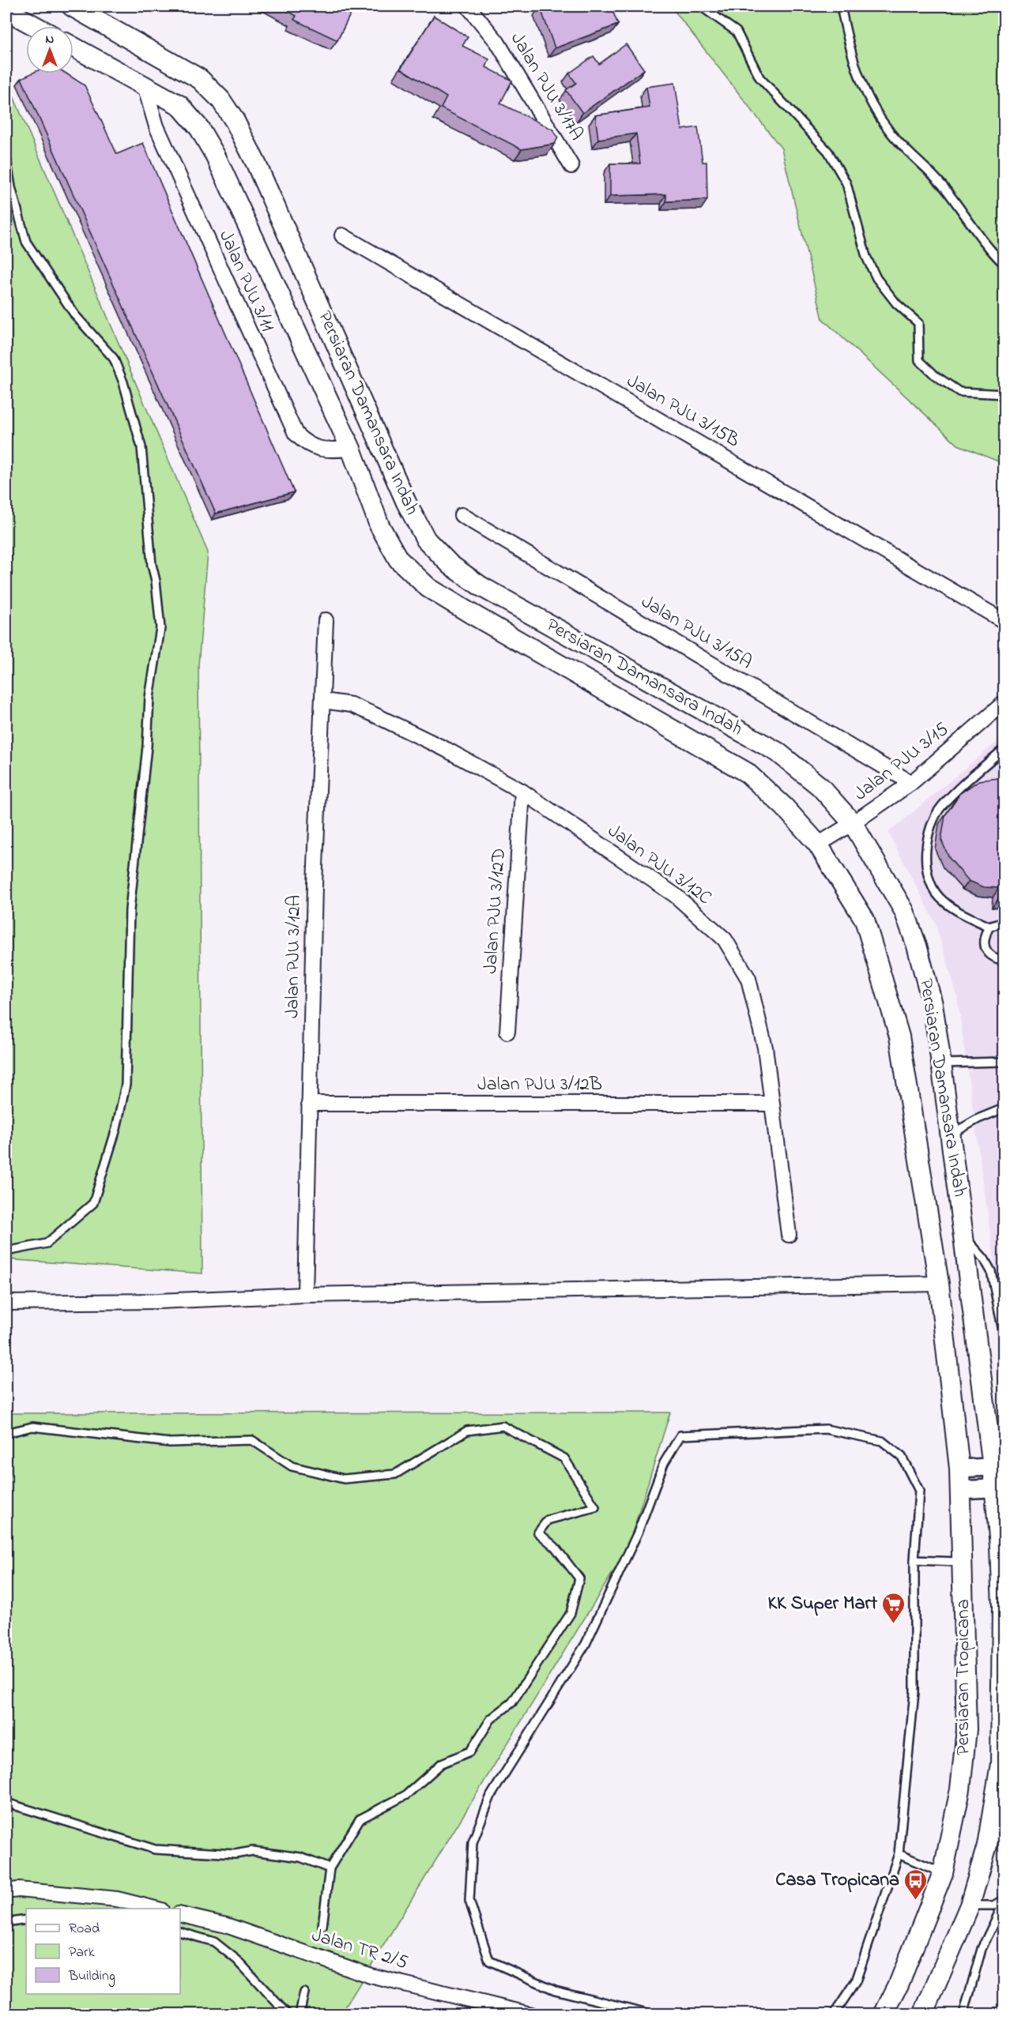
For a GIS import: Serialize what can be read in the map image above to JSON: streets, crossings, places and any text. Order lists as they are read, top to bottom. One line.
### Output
{"streets":{"main road":["Persiaran Damansara Indah","Persiaran Tropicana"],"street":["Jalan PJU 3/17A","Jalan PJU 3/11","Jalan PJU 3/15B","Jalan PJU 3/15A","Jalan PJU 3/15","Jalan PJU 3/12C","Jalan PJU 3/12D","Jalan PJU 3/12A","Jalan PJU 3/12B","Jalan TR 2/5"]},"crossings":[["Jalan PJU 3/11","Persiaran Damansara Indah"],["Persiaran Damansara Indah","Jalan PJU 3/15"],["Persiaran Damansara Indah","Persiaran Tropicana"],["Jalan PJU 3/15A","Jalan PJU 3/15"],["Jalan PJU 3/12C","Jalan PJU 3/12D"],["Jalan PJU 3/12C","Jalan PJU 3/12A"],["Jalan PJU 3/12C","Jalan PJU 3/12B"],["Jalan PJU 3/12A","Jalan PJU 3/12B"]],"places":{"supermarket":["KK Super Mart"],"bus stop":["Casa Tropicana"]},"legend":["Road","Park","Building"],"north":"top"}
